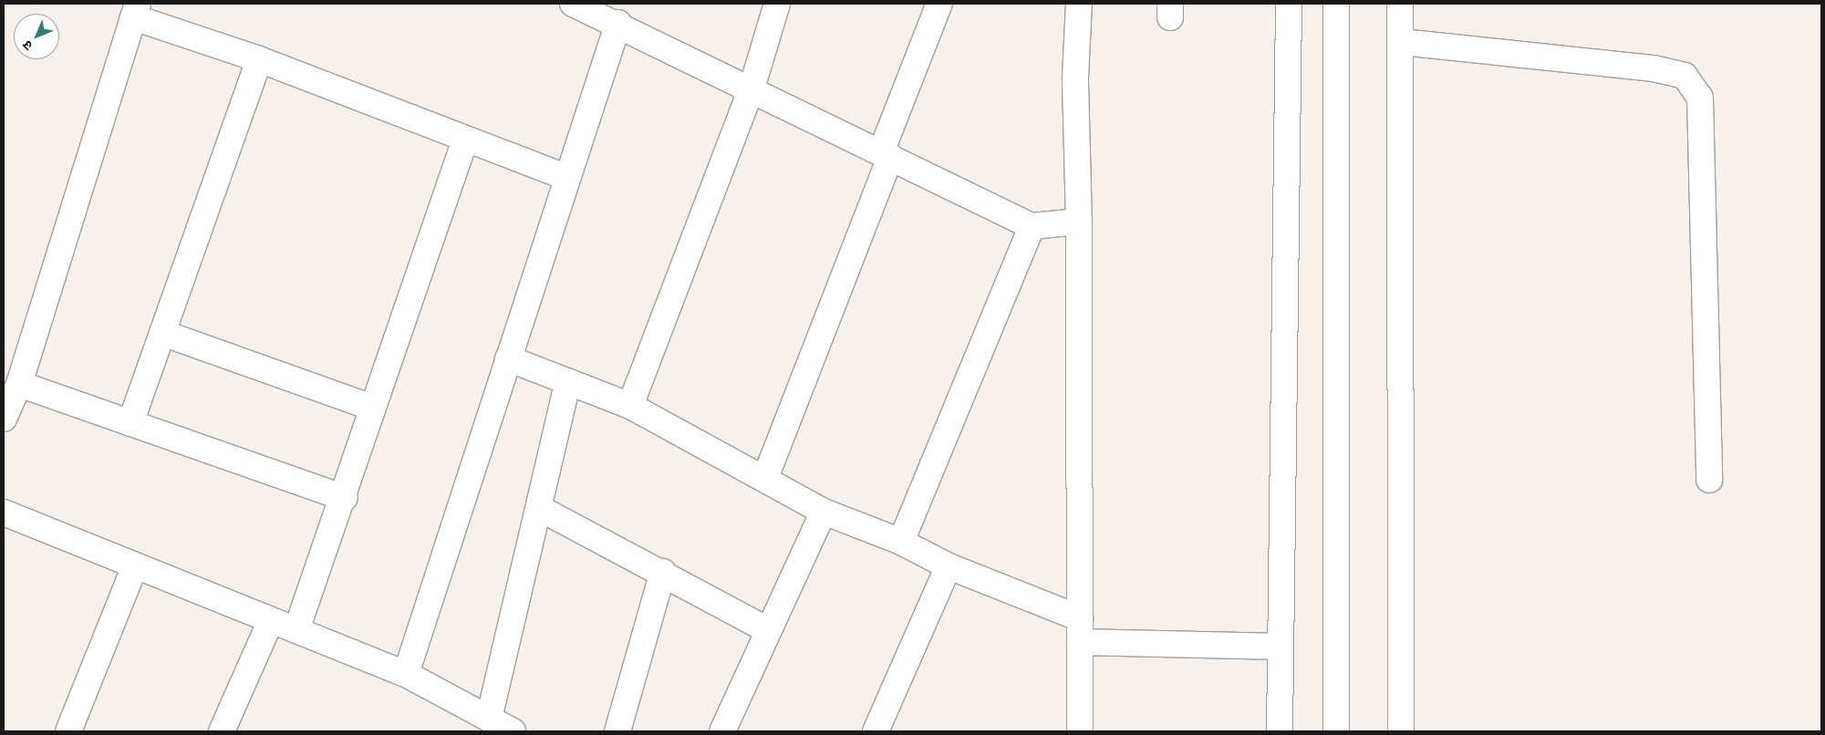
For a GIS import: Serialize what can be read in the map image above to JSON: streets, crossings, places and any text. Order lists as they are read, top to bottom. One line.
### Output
{"north":"bottom left"}
